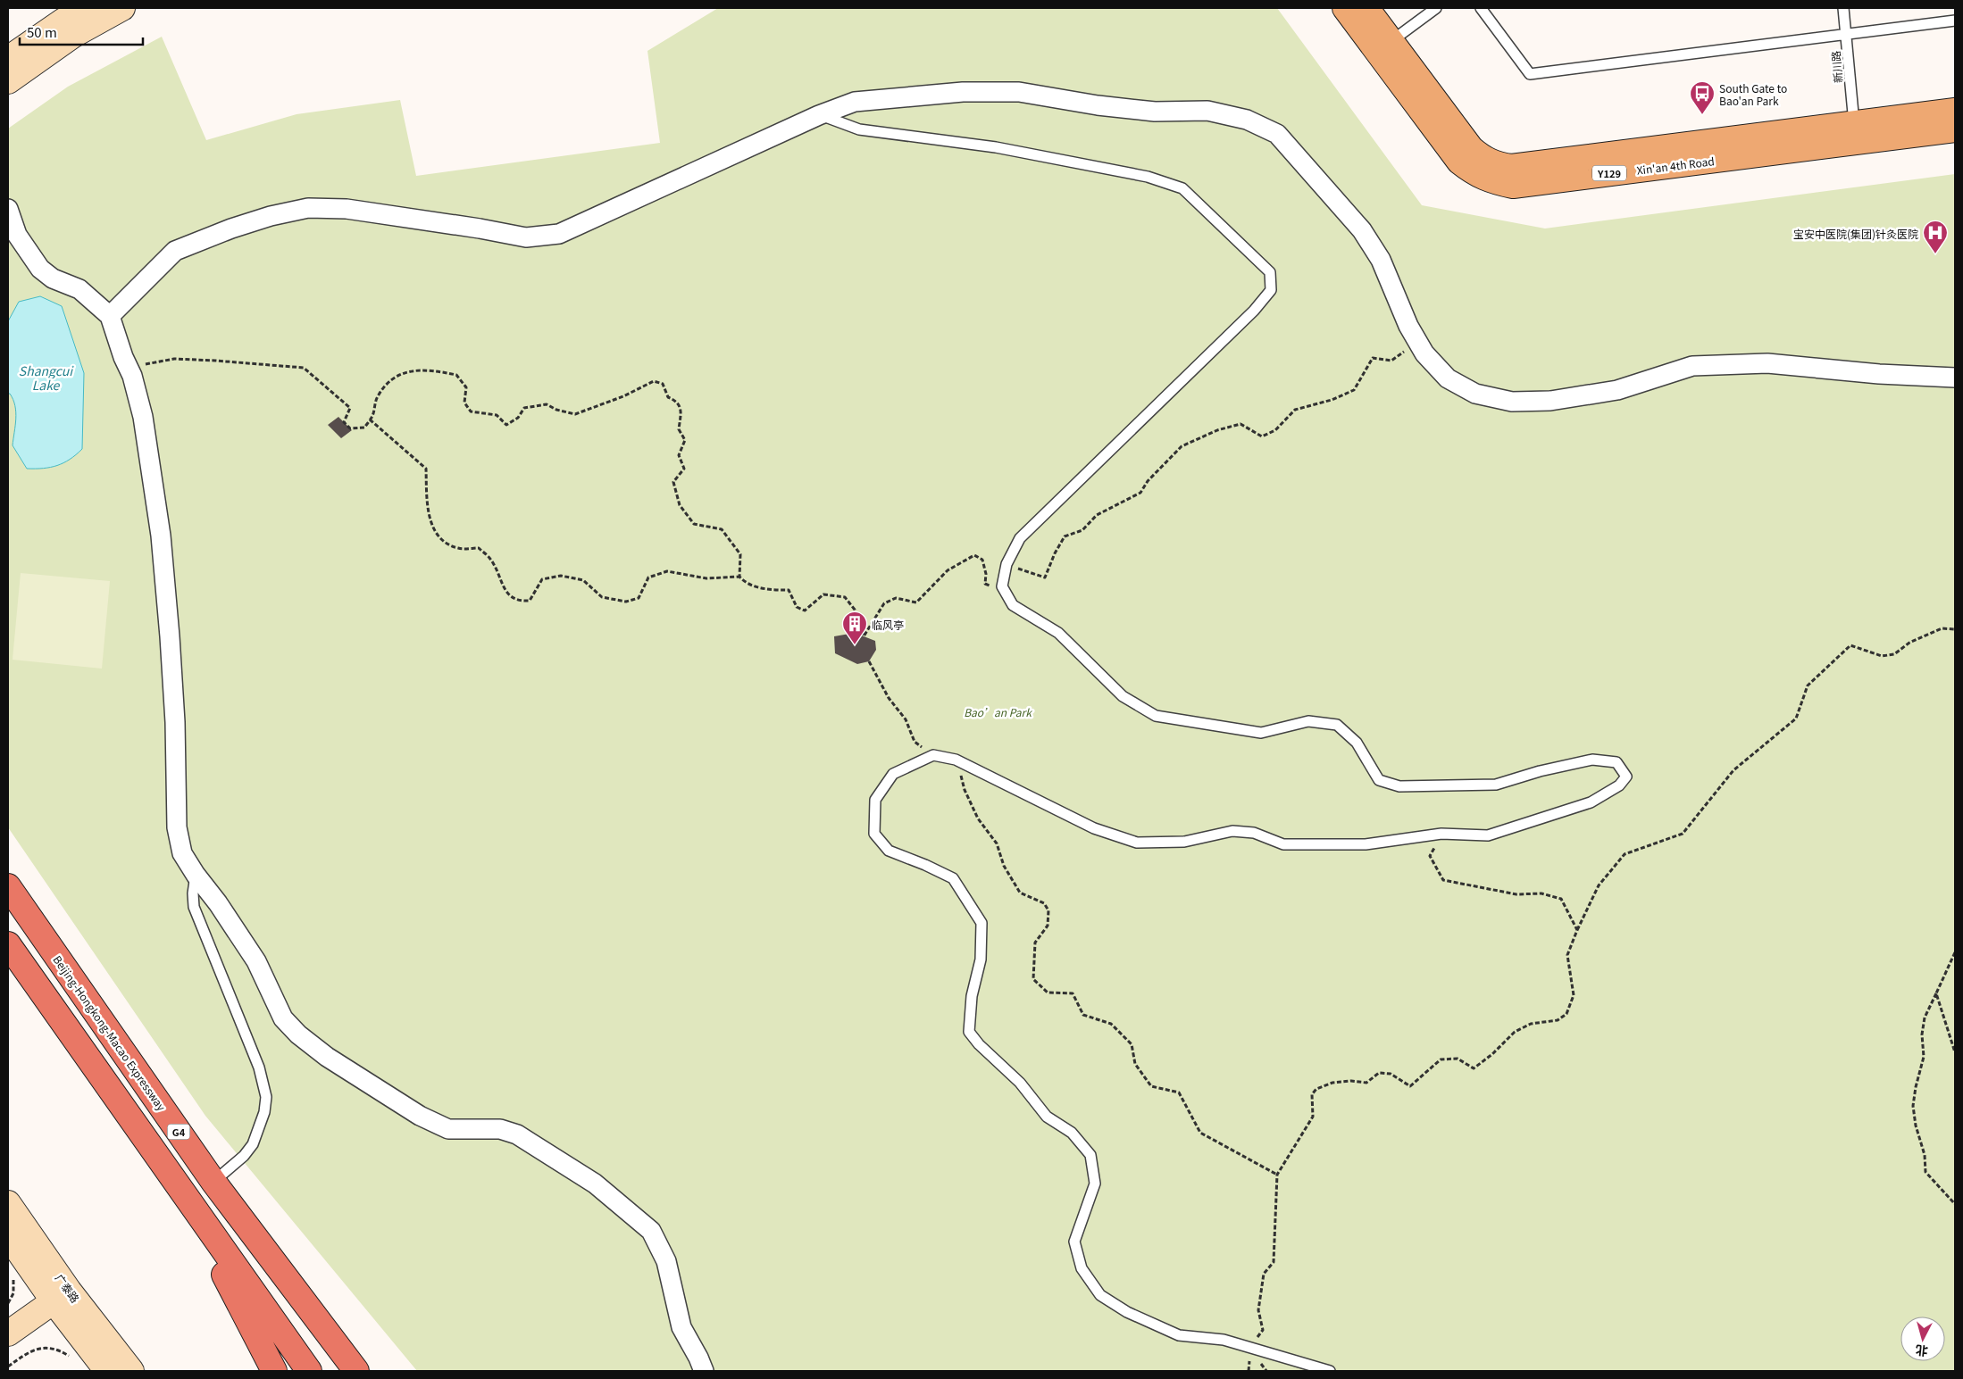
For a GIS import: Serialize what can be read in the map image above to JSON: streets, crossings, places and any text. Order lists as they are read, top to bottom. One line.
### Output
{"streets":{"highway":["Beijing-Hongkong-Macao Expressway","G4"],"main road":["Xin'an 4th Road","Y129","广泰路"],"lane":["新川路"]},"crossings":[["新川路","Xin'an 4th Road"]],"water":["Shangcui Lake"],"parks":["Bao’an Park"],"places":{"bus stop":["South Gate to Bao'an Park"],"hospital":["宝安中医院(集团)针灸医院"],"building":["临风亭"]},"scale_bar":"50 m","north":"bottom"}
